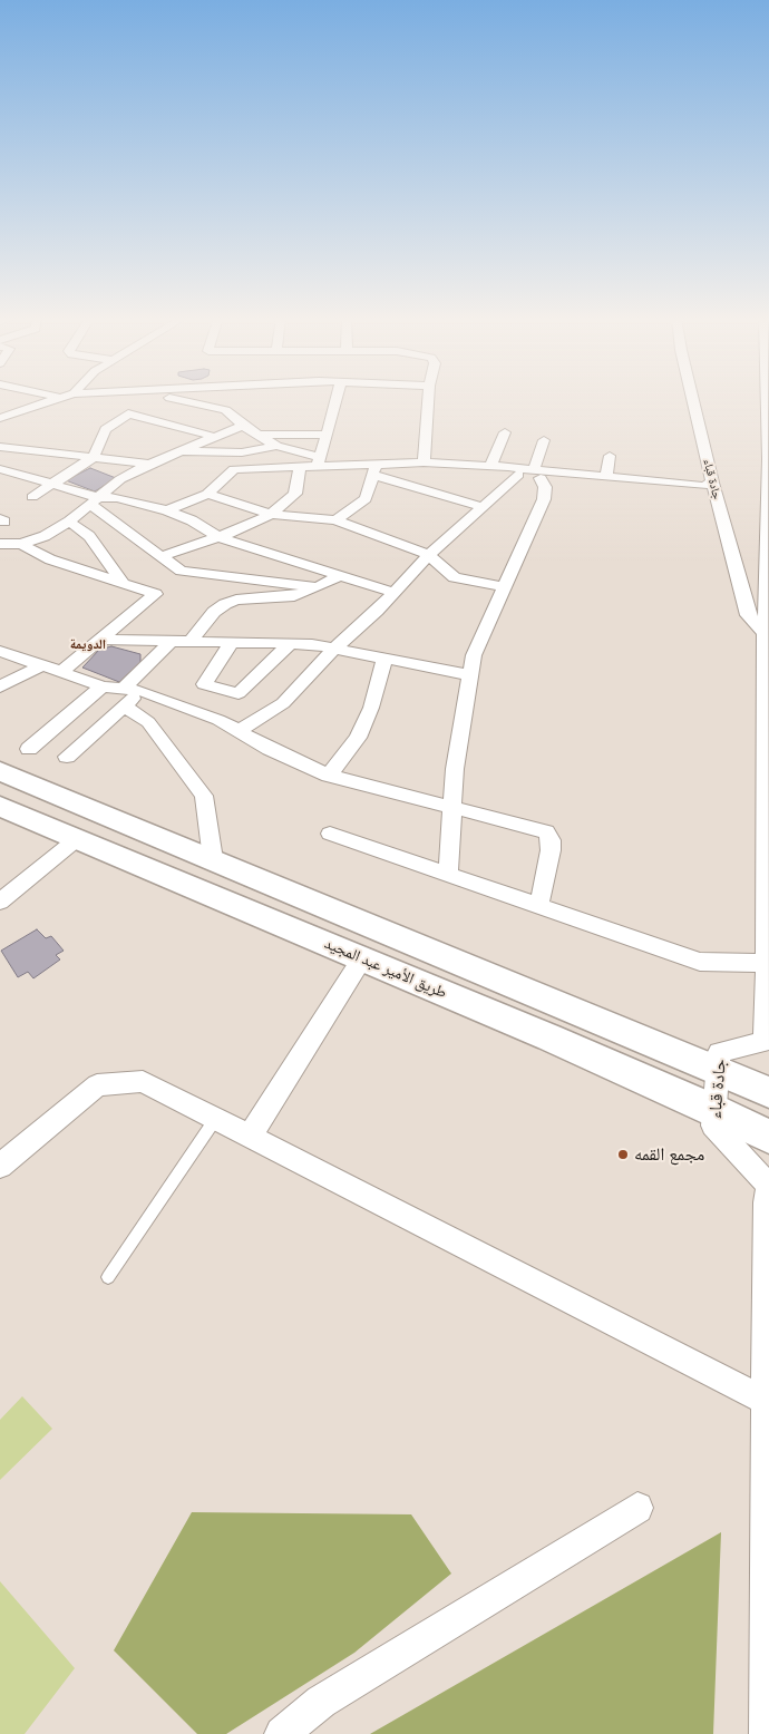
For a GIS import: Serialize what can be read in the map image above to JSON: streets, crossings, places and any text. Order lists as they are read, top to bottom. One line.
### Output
{"streets":{"main road":["طريق الأمير عبد المجيد"],"street":["جادة قباء"]},"districts":["الدويمة"],"places":["مجمع القمه"]}
